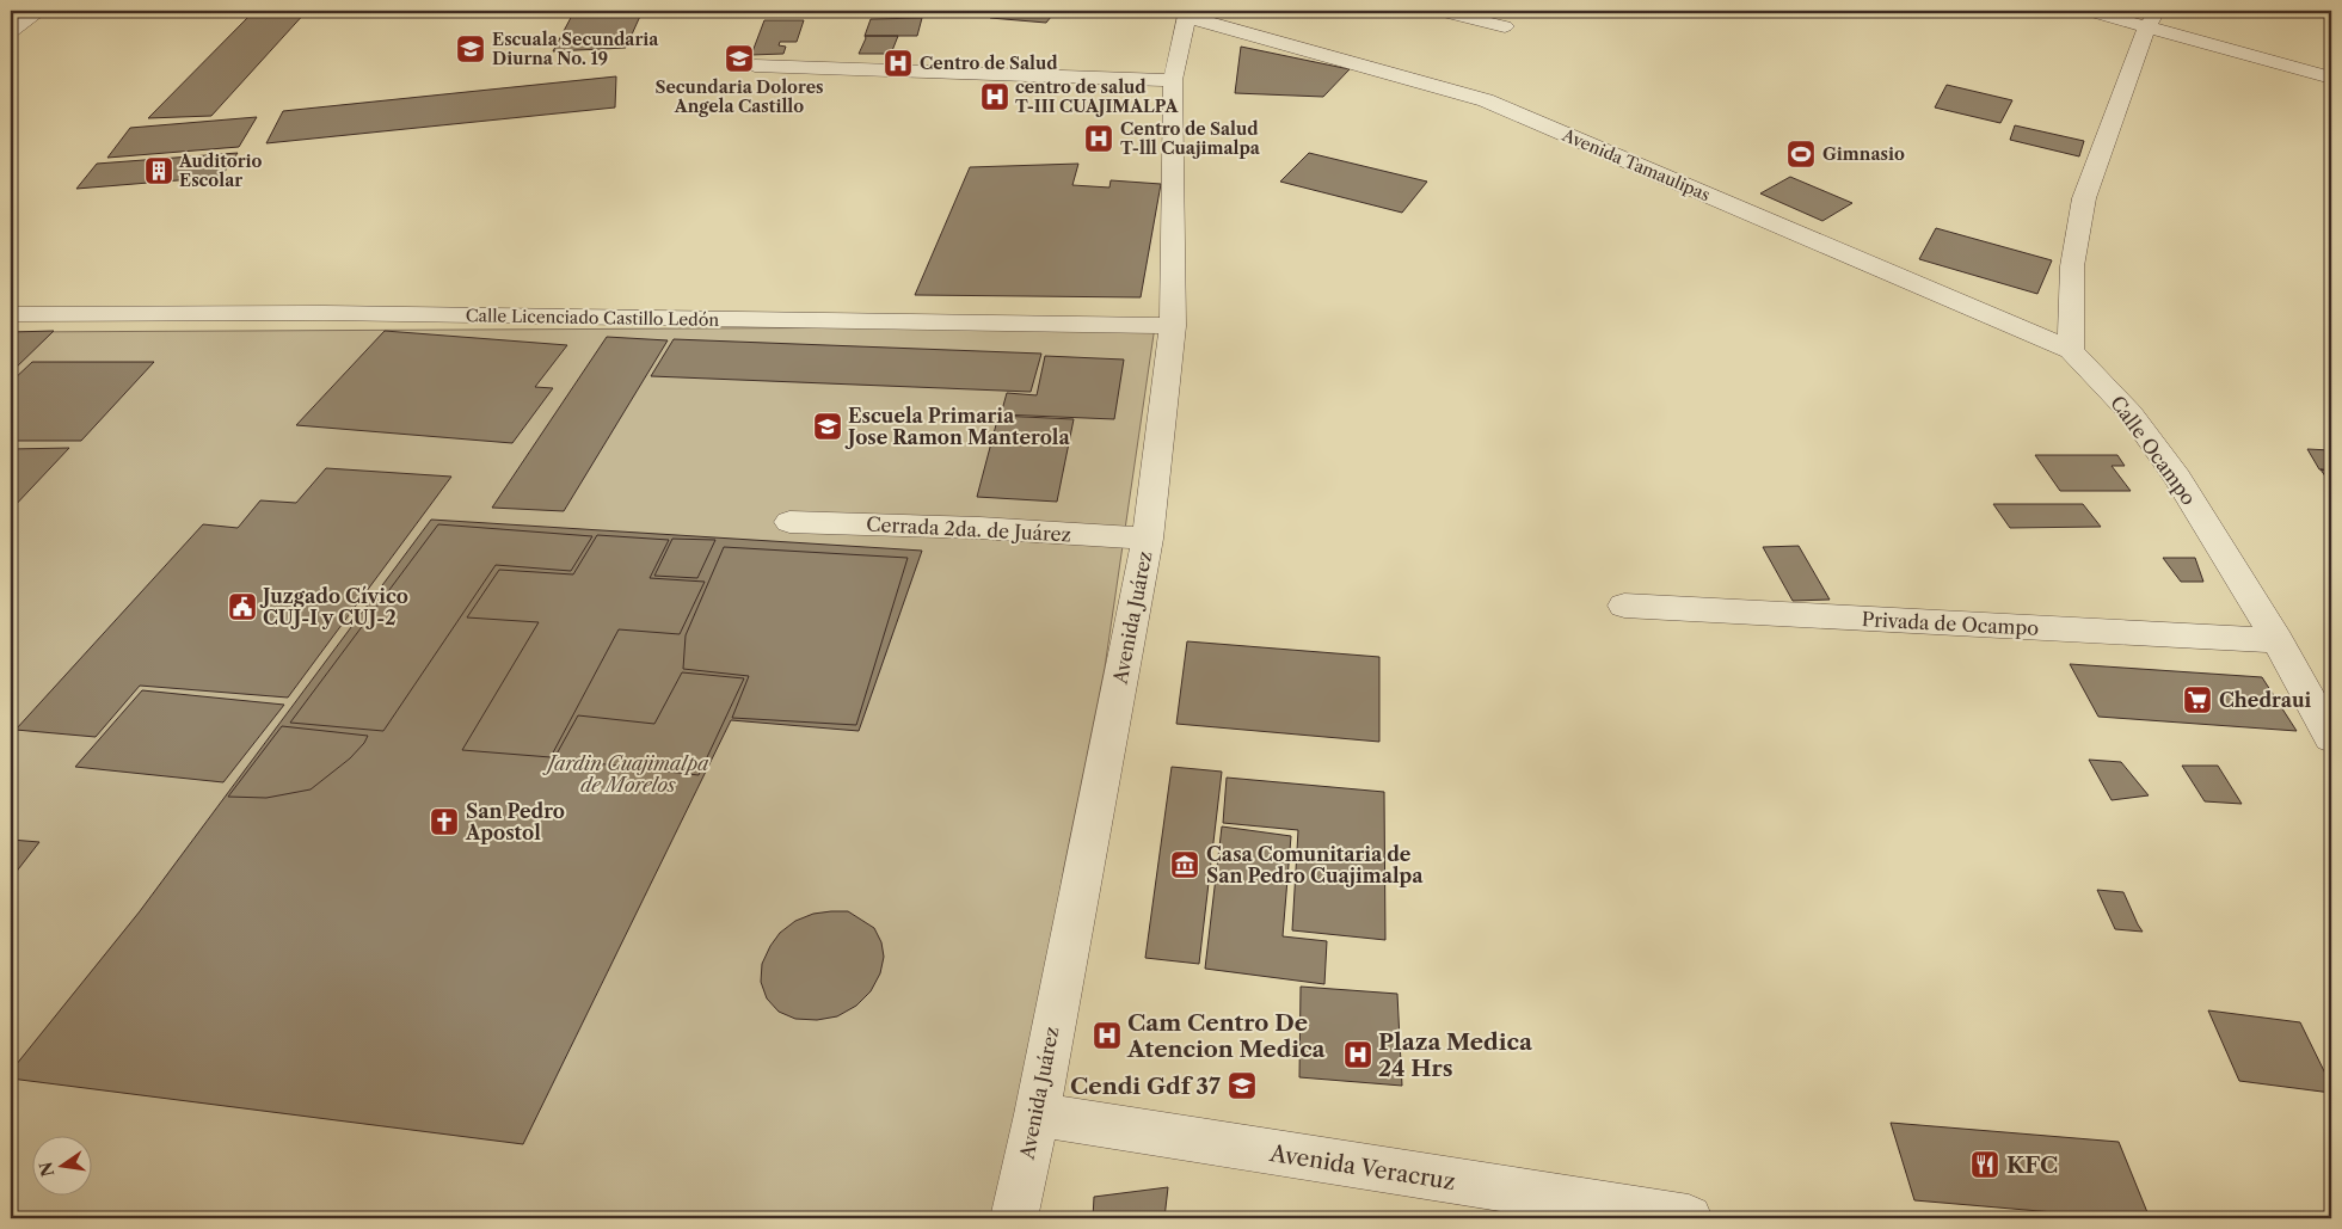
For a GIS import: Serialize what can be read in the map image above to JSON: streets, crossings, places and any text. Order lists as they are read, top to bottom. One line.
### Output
{"streets":{"street":["Avenida Tamaulipas","Calle Licenciado Castillo Ledón","Calle Ocampo","Cerrada 2da. de Juárez","Avenida Juárez","Privada de Ocampo","Avenida Veracruz"]},"crossings":[["Avenida Tamaulipas","Calle Ocampo"],["Avenida Tamaulipas","Avenida Juárez"],["Calle Licenciado Castillo Ledón","Avenida Juárez"],["Calle Ocampo","Privada de Ocampo"],["Cerrada 2da. de Juárez","Avenida Juárez"],["Avenida Juárez","Avenida Veracruz"]],"parks":["Jardin Cuajimalpa de Morelos"],"places":{"school or university":["Escuala Secundaria Diurna No. 19","Secundaria Dolores Angela Castillo","Escuela Primaria Jose Ramon Manterola","Cendi Gdf 37"],"hospital":["Centro de Salud","centro de salud T-III CUAJIMALPA","Centro de Salud T-lll Cuajimalpa","Cam Centro De Atencion Medica","Plaza Medica 24 Hrs"],"sports":["Gimnasio"],"building":["Auditorio Escolar"],"public building":["Juzgado Cívico CUJ-I y CUJ-2"],"supermarket":["Chedraui"],"church":["San Pedro Apostol"],"museum":["Casa Comunitaria de San Pedro Cuajimalpa"],"restaurant":["KFC"]},"north":"left"}
